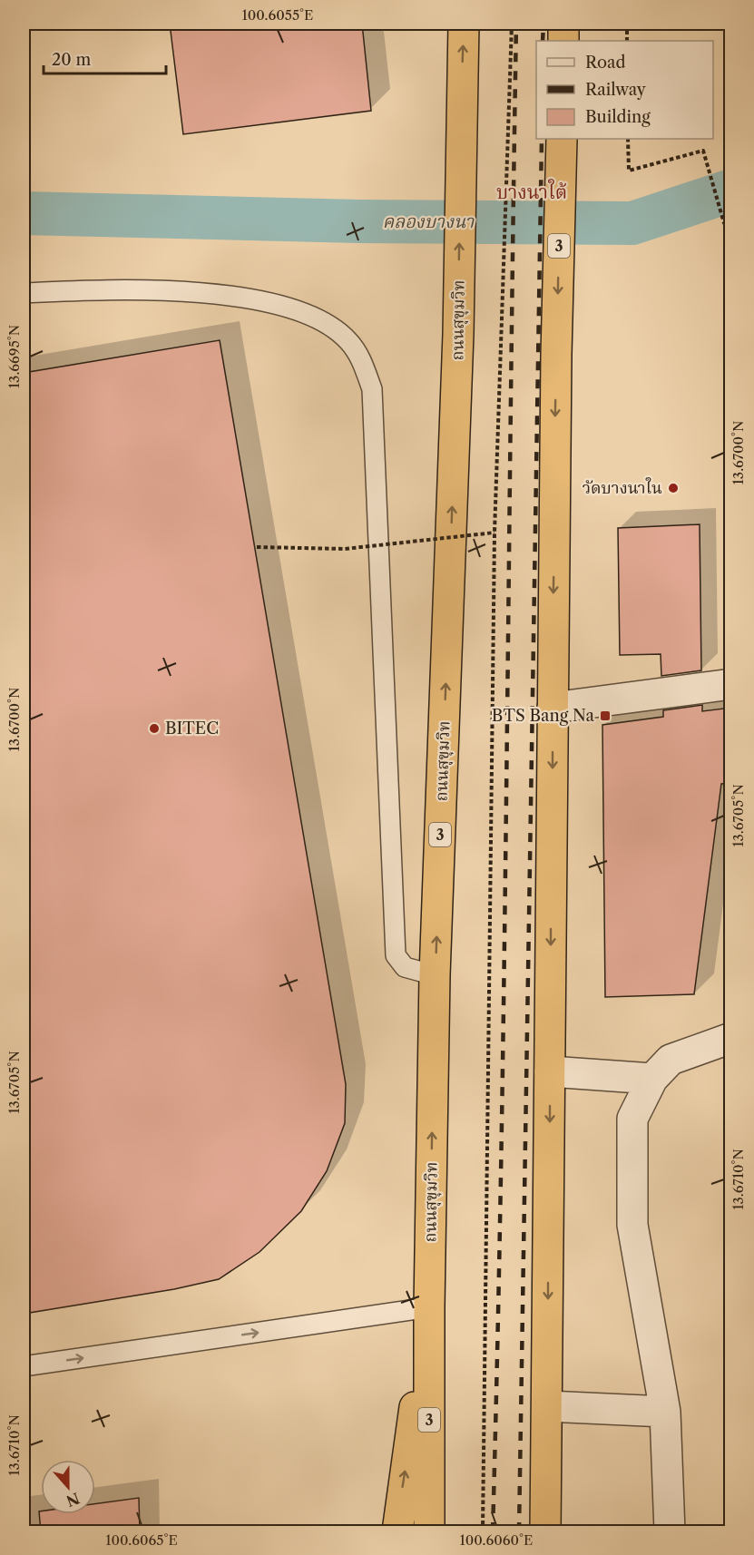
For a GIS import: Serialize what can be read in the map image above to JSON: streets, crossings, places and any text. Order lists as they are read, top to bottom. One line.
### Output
{"streets":{"highway":["3","ถนนสุขุมวิท"]},"districts":["บางนาใต้"],"water":["คลองบางนา"],"places":{"other":["วัดบางนาใน","BITEC"],"transit":["BTS Bang Na"]},"legend":["Road","Railway","Building"],"scale_bar":"20 m","north":"bottom","coordinates":["100.6055°E","13.6695°N","13.6700°N","13.6705°N","13.6710°N","100.6065°E","100.6060°E"]}
